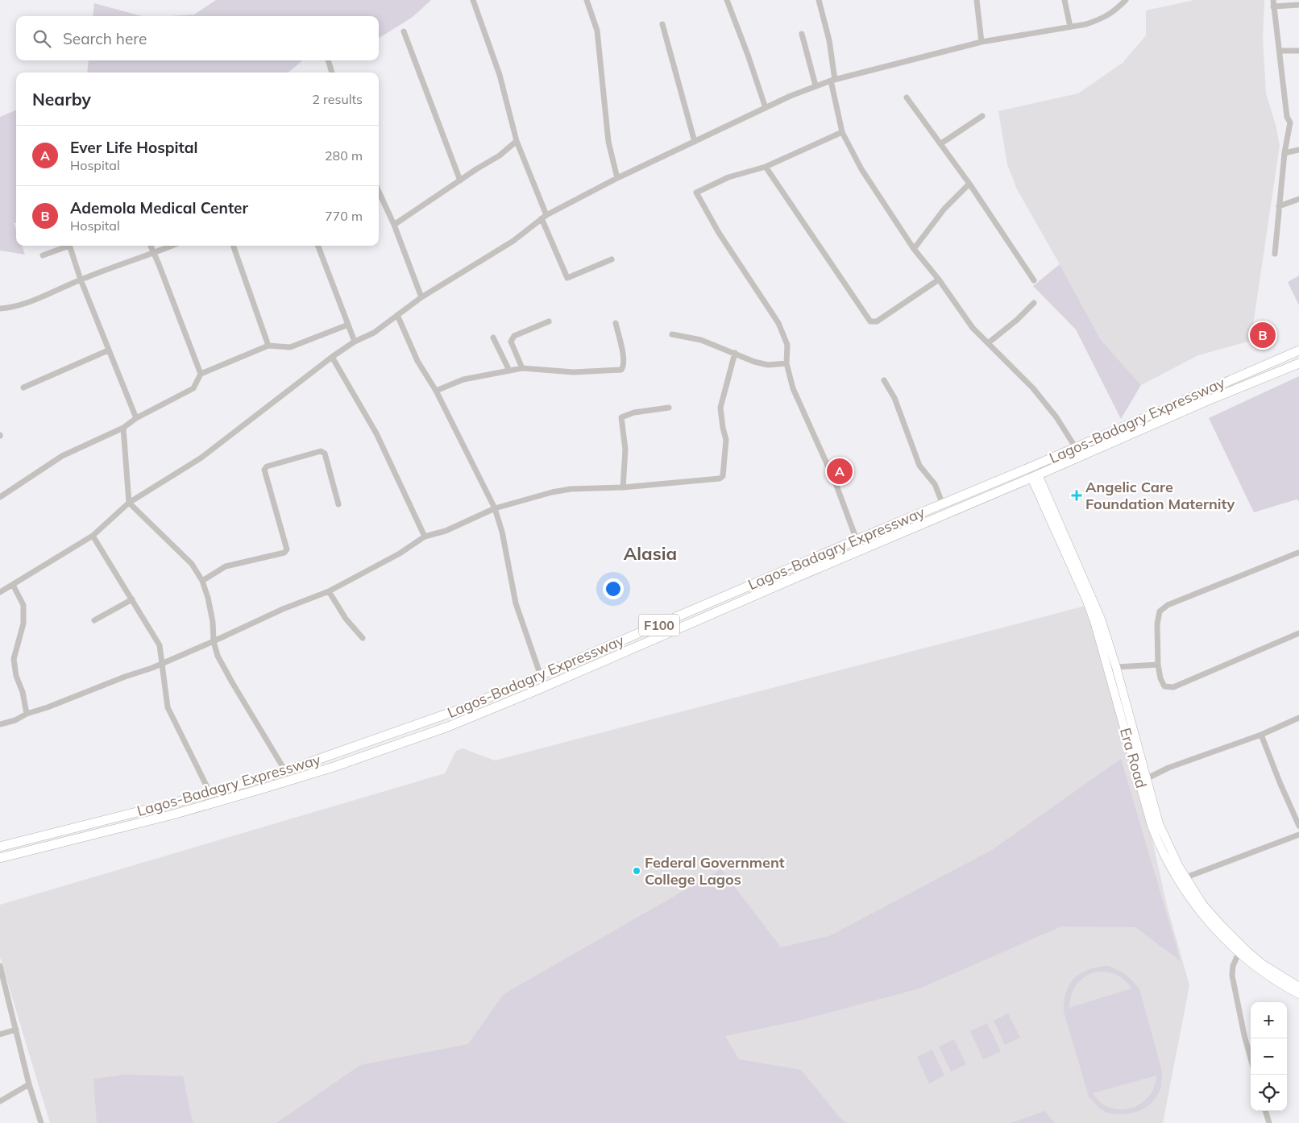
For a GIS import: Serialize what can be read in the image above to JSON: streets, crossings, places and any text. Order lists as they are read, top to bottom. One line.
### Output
{"streets":{"highway":["Lagos-Badagry Expressway","F100"],"main road":["Era Road"]},"crossings":[["Lagos-Badagry Expressway","Era Road"]],"districts":["Alasia"],"places":{"health":["Angelic Care Foundation Maternity"],"other":["Federal Government College Lagos"]},"page":{"search":"Search here","heading":["Nearby","2 results"],"list":[{"mark":"A","name":"Ever Life Hospital","note":"Hospital","value":"280 m"},{"mark":"B","name":"Ademola Medical Center","note":"Hospital","value":"770 m"}],"pins":["B","A"],"map_buttons":["+","−"]}}
